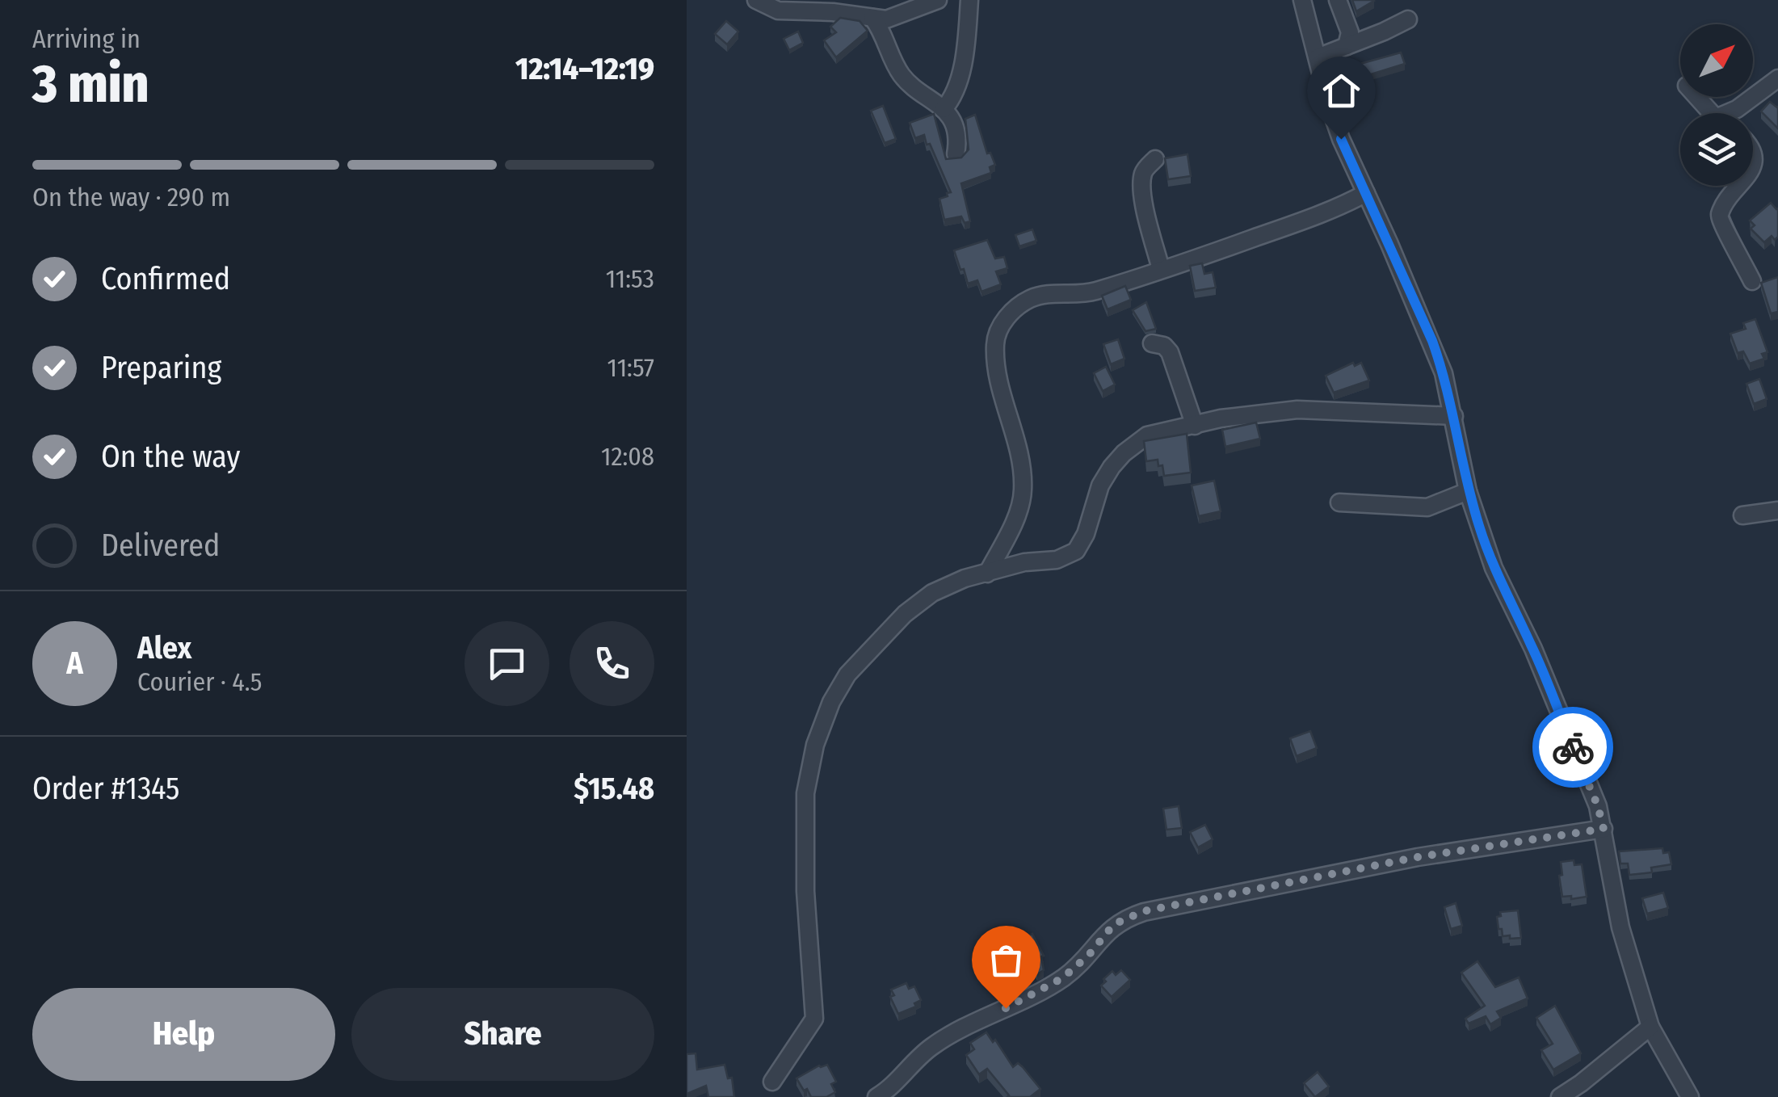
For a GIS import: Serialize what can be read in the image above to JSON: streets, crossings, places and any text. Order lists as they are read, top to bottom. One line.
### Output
{"north":"top right","page":{"heading":["3 min","Arriving in","12:14–12:19"],"panel":["Alex","Courier · 4.5","Order #1345","$15.48"],"bar":"On the way · 290 m","list":[["Confirmed","11:53"],["Preparing","11:57"],["On the way","12:08"],"Delivered"],"round":"A","buttons":["Help","Share"]}}
